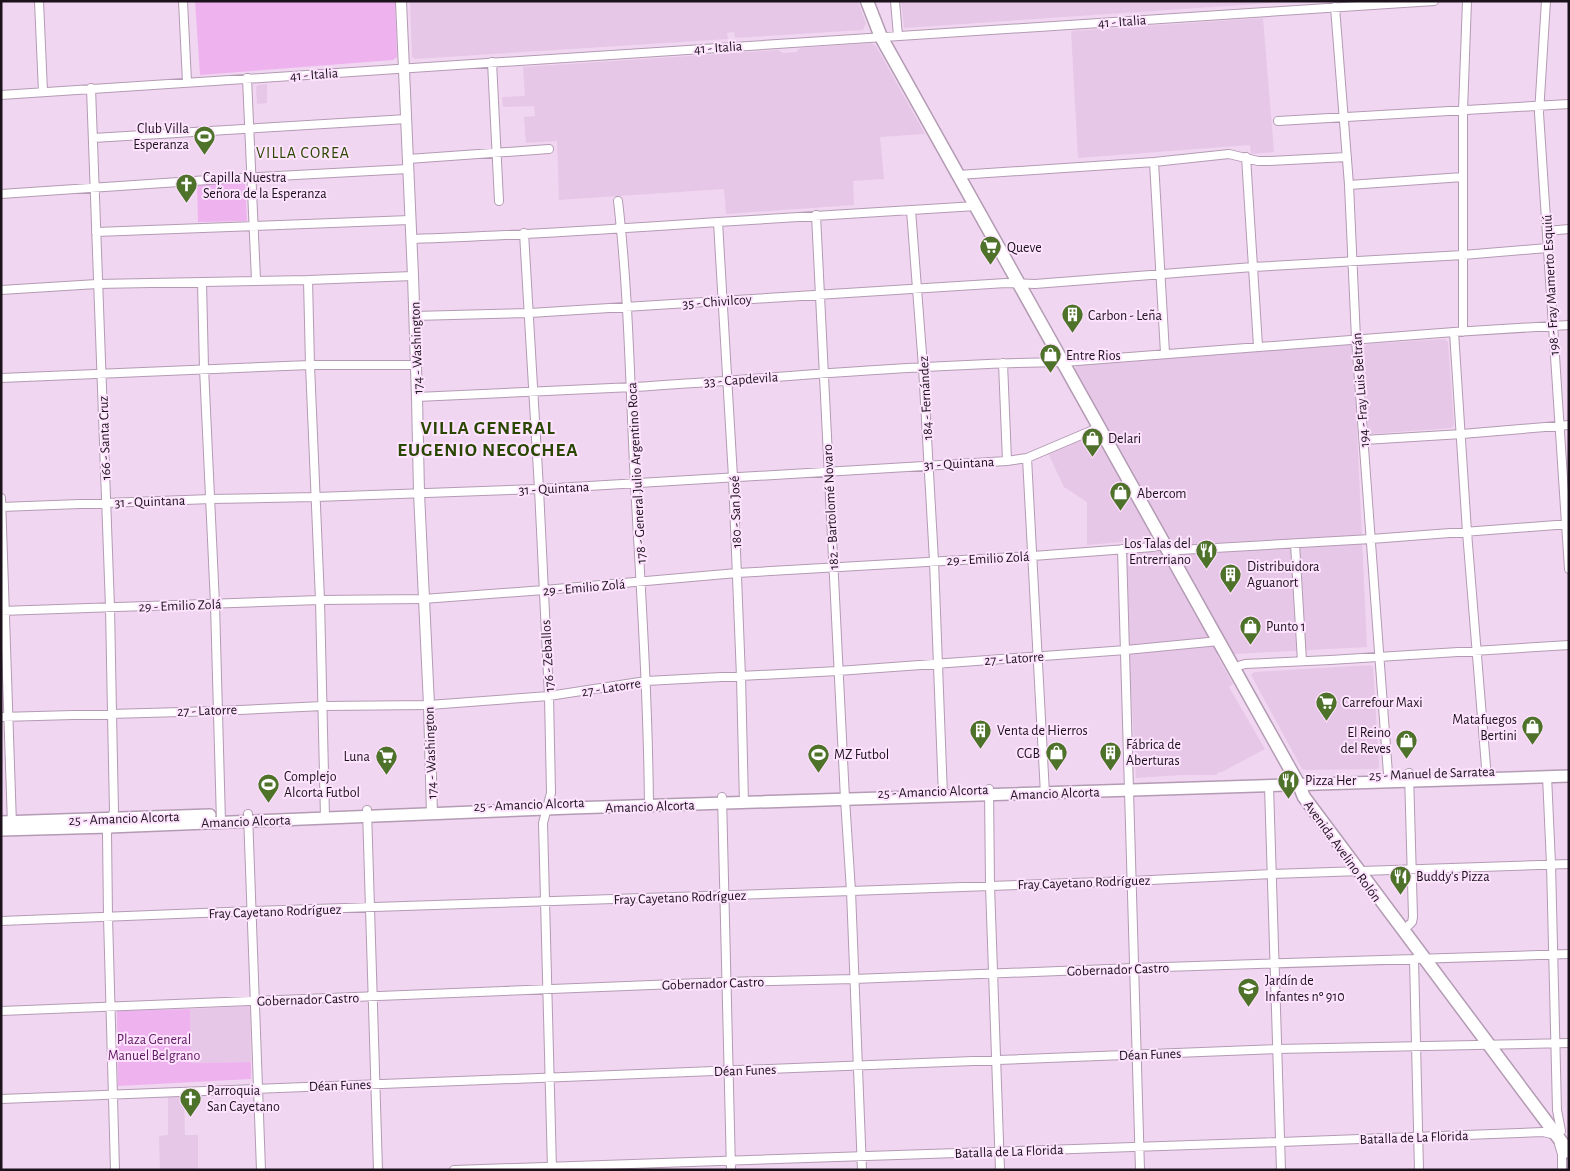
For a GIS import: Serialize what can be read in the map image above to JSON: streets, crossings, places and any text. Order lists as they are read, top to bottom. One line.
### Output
{"streets":{"main road":["25 - Manuel de Sarratea","25 - Amancio Alcorta","Amancio Alcorta","Avenida Avelino Rolón"],"street":["41 - Italia","198 - Fray Mamerto Esquiú","35 - Chivilcoy","174 - Washington","33 - Capdevila","194 - Fray Luis Beltrán","184 - Fernández","166 - Santa Cruz","31 - Quintana","178 - General Julio Argentino Roca","182 - Bartolomé Novaro","180 - San José","29 - Emilio Zolá","176 - Zeballos","27 - Latorre","Fray Cayetano Rodríguez","Gobernador Castro","Déan Funes","Batalla de La Florida"]},"crossings":[["41 - Italia","174 - Washington"],["41 - Italia","194 - Fray Luis Beltrán"],["41 - Italia","166 - Santa Cruz"],["41 - Italia","Avenida Avelino Rolón"],["198 - Fray Mamerto Esquiú","35 - Chivilcoy"],["198 - Fray Mamerto Esquiú","33 - Capdevila"],["198 - Fray Mamerto Esquiú","29 - Emilio Zolá"],["35 - Chivilcoy","174 - Washington"],["35 - Chivilcoy","194 - Fray Luis Beltrán"],["35 - Chivilcoy","184 - Fernández"],["35 - Chivilcoy","178 - General Julio Argentino Roca"],["35 - Chivilcoy","182 - Bartolomé Novaro"],["35 - Chivilcoy","180 - San José"],["35 - Chivilcoy","176 - Zeballos"],["35 - Chivilcoy","Avenida Avelino Rolón"],["174 - Washington","33 - Capdevila"],["174 - Washington","31 - Quintana"],["174 - Washington","29 - Emilio Zolá"],["174 - Washington","27 - Latorre"],["174 - Washington","Amancio Alcorta"],["33 - Capdevila","194 - Fray Luis Beltrán"],["33 - Capdevila","184 - Fernández"],["33 - Capdevila","178 - General Julio Argentino Roca"],["33 - Capdevila","182 - Bartolomé Novaro"],["33 - Capdevila","180 - San José"],["33 - Capdevila","176 - Zeballos"],["33 - Capdevila","Avenida Avelino Rolón"],["194 - Fray Luis Beltrán","29 - Emilio Zolá"],["194 - Fray Luis Beltrán","25 - Manuel de Sarratea"],["184 - Fernández","31 - Quintana"],["184 - Fernández","29 - Emilio Zolá"],["184 - Fernández","27 - Latorre"],["184 - Fernández","25 - Amancio Alcorta"],["166 - Santa Cruz","31 - Quintana"],["166 - Santa Cruz","29 - Emilio Zolá"],["166 - Santa Cruz","27 - Latorre"],["166 - Santa Cruz","25 - Amancio Alcorta"],["166 - Santa Cruz","Amancio Alcorta"],["166 - Santa Cruz","Fray Cayetano Rodríguez"],["166 - Santa Cruz","Gobernador Castro"],["166 - Santa Cruz","Déan Funes"],["31 - Quintana","178 - General Julio Argentino Roca"],["31 - Quintana","182 - Bartolomé Novaro"],["31 - Quintana","180 - San José"],["31 - Quintana","176 - Zeballos"],["31 - Quintana","Avenida Avelino Rolón"],["178 - General Julio Argentino Roca","29 - Emilio Zolá"],["178 - General Julio Argentino Roca","27 - Latorre"],["178 - General Julio Argentino Roca","Amancio Alcorta"],["182 - Bartolomé Novaro","29 - Emilio Zolá"],["182 - Bartolomé Novaro","27 - Latorre"],["182 - Bartolomé Novaro","25 - Amancio Alcorta"],["182 - Bartolomé Novaro","Fray Cayetano Rodríguez"],["182 - Bartolomé Novaro","Gobernador Castro"],["182 - Bartolomé Novaro","Déan Funes"],["182 - Bartolomé Novaro","Batalla de La Florida"],["180 - San José","29 - Emilio Zolá"],["180 - San José","27 - Latorre"],["180 - San José","25 - Amancio Alcorta"],["180 - San José","Amancio Alcorta"],["29 - Emilio Zolá","176 - Zeballos"],["29 - Emilio Zolá","Avenida Avelino Rolón"],["176 - Zeballos","27 - Latorre"],["176 - Zeballos","Amancio Alcorta"],["176 - Zeballos","Fray Cayetano Rodríguez"],["176 - Zeballos","Gobernador Castro"],["176 - Zeballos","Déan Funes"],["176 - Zeballos","Batalla de La Florida"],["27 - Latorre","Avenida Avelino Rolón"],["25 - Manuel de Sarratea","25 - Amancio Alcorta"],["25 - Manuel de Sarratea","Avenida Avelino Rolón"],["25 - Amancio Alcorta","Amancio Alcorta"],["25 - Amancio Alcorta","Avenida Avelino Rolón"],["Avenida Avelino Rolón","Fray Cayetano Rodríguez"],["Avenida Avelino Rolón","Gobernador Castro"],["Avenida Avelino Rolón","Déan Funes"],["Avenida Avelino Rolón","Batalla de La Florida"]],"districts":["VILLA COREA","VILLA GENERAL EUGENIO NECOCHEA"],"parks":["Plaza General Manuel Belgrano"],"places":{"sports":["Club Villa Esperanza","MZ Futbol","Complejo Alcorta Futbol"],"church":["Capilla Nuestra Señora de la Esperanza","Parroquia San Cayetano"],"supermarket":["Queve","Carrefour Maxi","Luna"],"building":["Carbon - Leña","Distribuidora Aguanort","Venta de Hierros","Fábrica de Aberturas"],"shop":["Entre Rios","Delari","Abercom","Punto 1","Matafuegos Bertini","El Reino del Reves","CGB"],"restaurant":["Los Talas del Entrerriano","Pizza Her","Buddy's Pizza"],"school or university":["Jardín de Infantes nº 910"]}}
